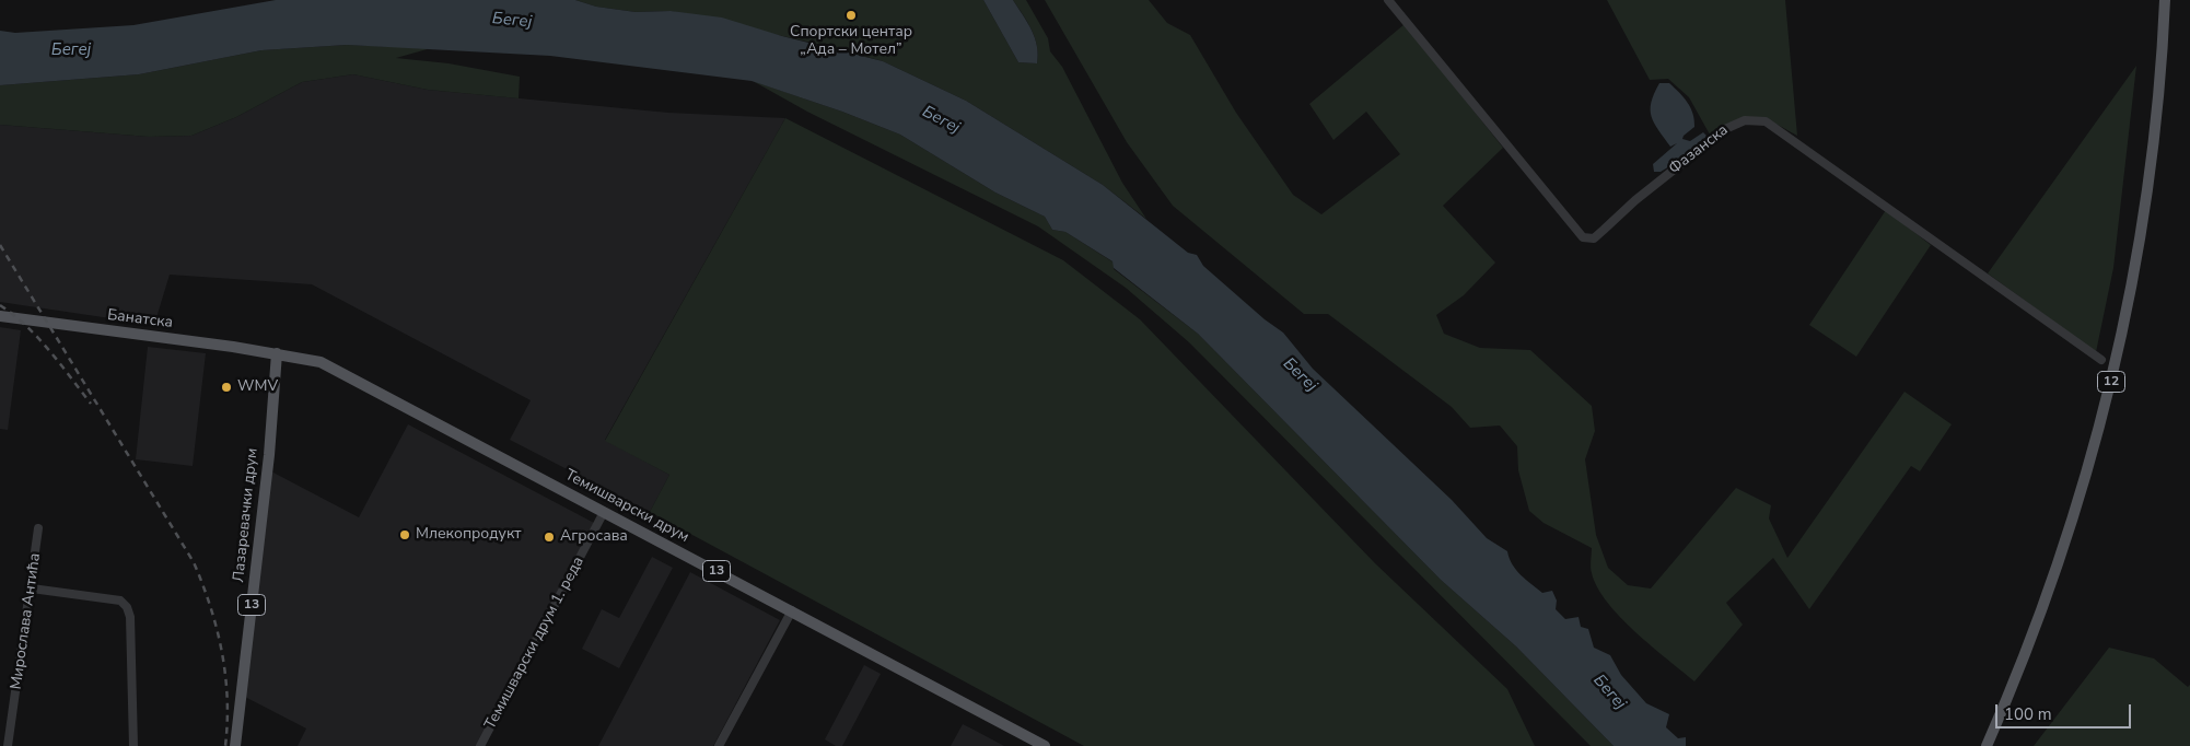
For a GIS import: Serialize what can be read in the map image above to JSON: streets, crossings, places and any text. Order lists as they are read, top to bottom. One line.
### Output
{"streets":{"main road":["Банатска","12","Темишварски друм","Лазаревачки друм","13"],"street":["Фазанска","Мирослава Антића","Темишварски друм 1. реда"]},"crossings":[["Банатска","Темишварски друм"],["Банатска","Лазаревачки друм"],["Темишварски друм","Лазаревачки друм"],["Темишварски друм","Темишварски друм 1. реда"]],"water":["Бегеј"],"places":["Спортски центар „Ада – Мотел”","WMV","Млекопродукт","Агросава"],"scale_bar":"100 m"}
